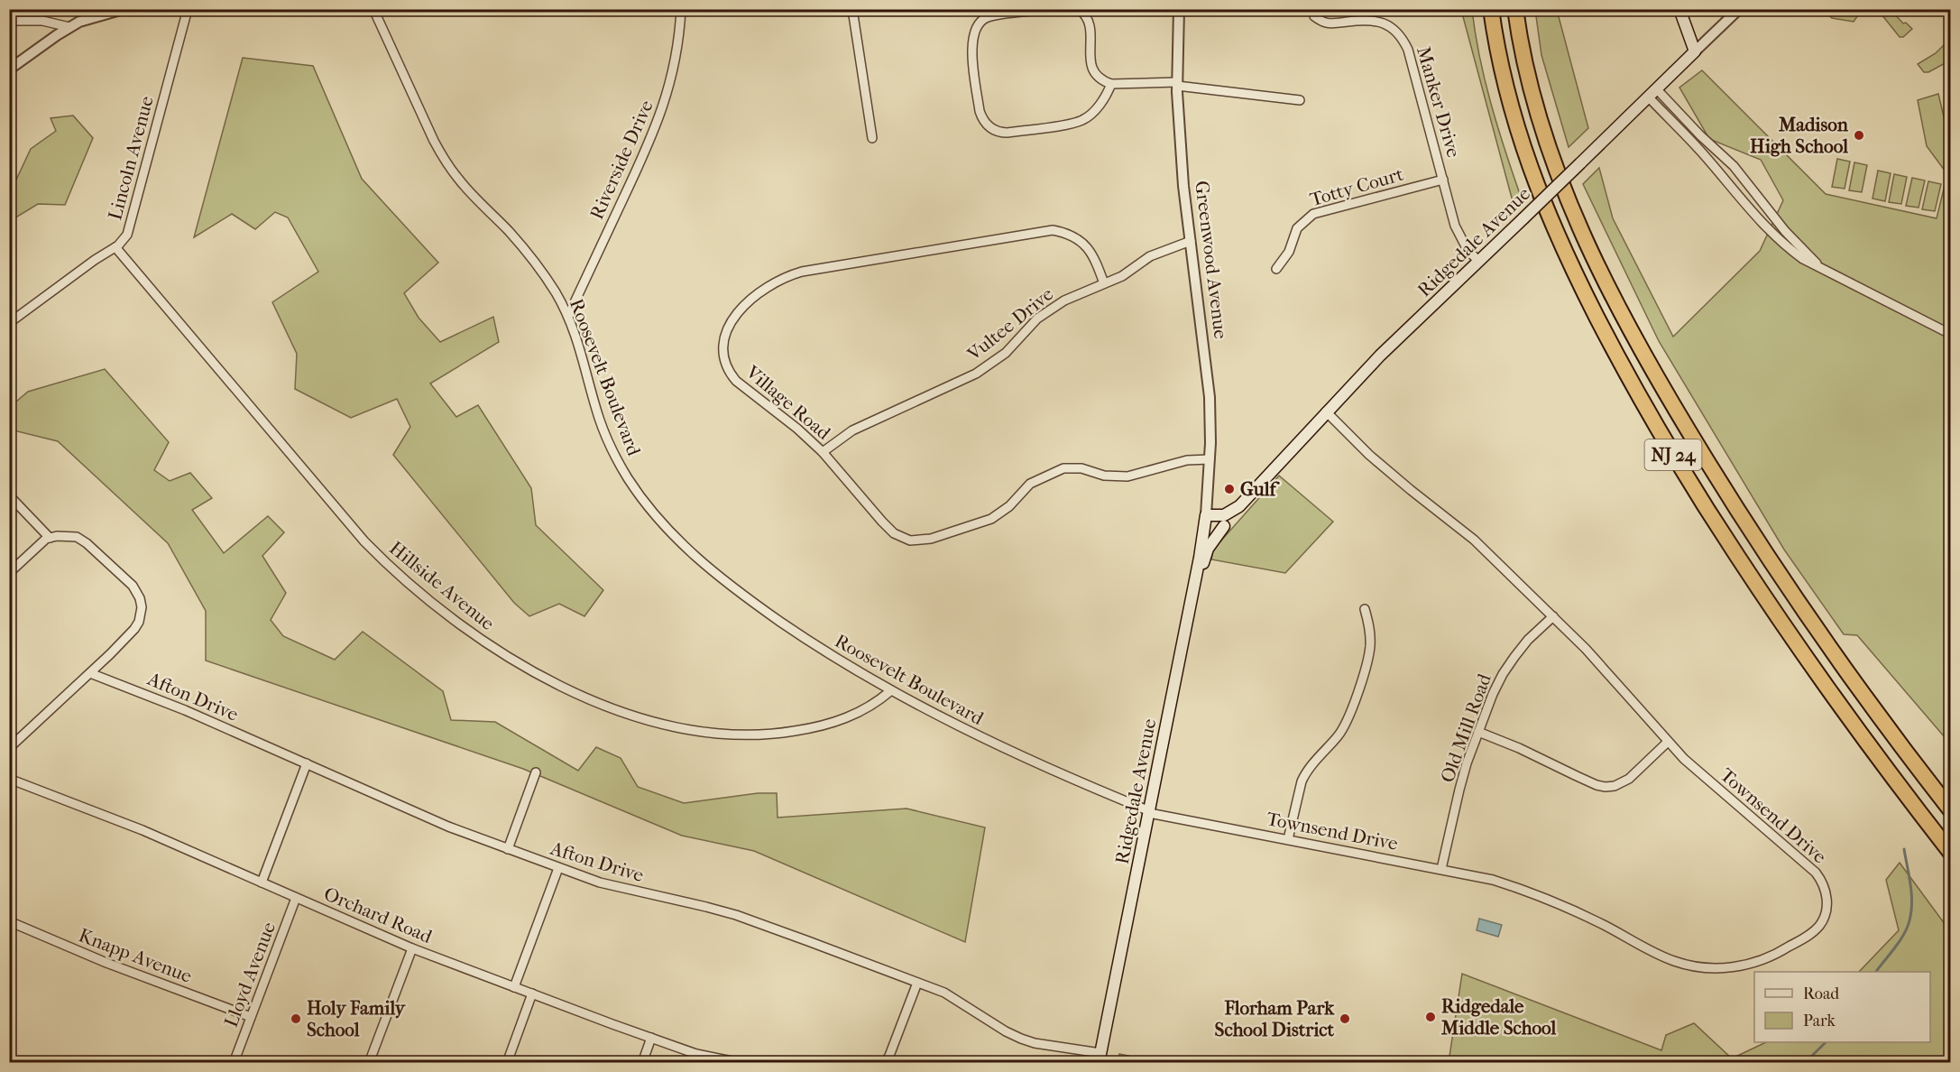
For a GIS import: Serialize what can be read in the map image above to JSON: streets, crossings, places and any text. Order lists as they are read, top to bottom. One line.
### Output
{"streets":{"highway":["NJ 24"],"main road":["Ridgedale Avenue"],"street":["Manker Drive","Lincoln Avenue","Riverside Drive","Totty Court","Greenwood Avenue","Vultee Drive","Roosevelt Boulevard","Village Road","Hillside Avenue","Afton Drive","Old Mill Road","Townsend Drive","Orchard Road","Knapp Avenue","Lloyd Avenue"]},"crossings":[["Manker Drive","Totty Court"],["Manker Drive","Ridgedale Avenue"],["Lincoln Avenue","Hillside Avenue"],["Riverside Drive","Roosevelt Boulevard"],["Ridgedale Avenue","Greenwood Avenue"],["Ridgedale Avenue","Roosevelt Boulevard"],["Ridgedale Avenue","Afton Drive"],["Ridgedale Avenue","Townsend Drive"],["Greenwood Avenue","Vultee Drive"],["Greenwood Avenue","Village Road"],["Vultee Drive","Village Road"],["Roosevelt Boulevard","Hillside Avenue"],["Roosevelt Boulevard","Townsend Drive"],["Old Mill Road","Townsend Drive"],["Orchard Road","Lloyd Avenue"],["Knapp Avenue","Lloyd Avenue"]],"places":["Madison High School","Gulf","Ridgedale Middle School","Holy Family School","Florham Park School District"],"legend":["Road","Park"]}
